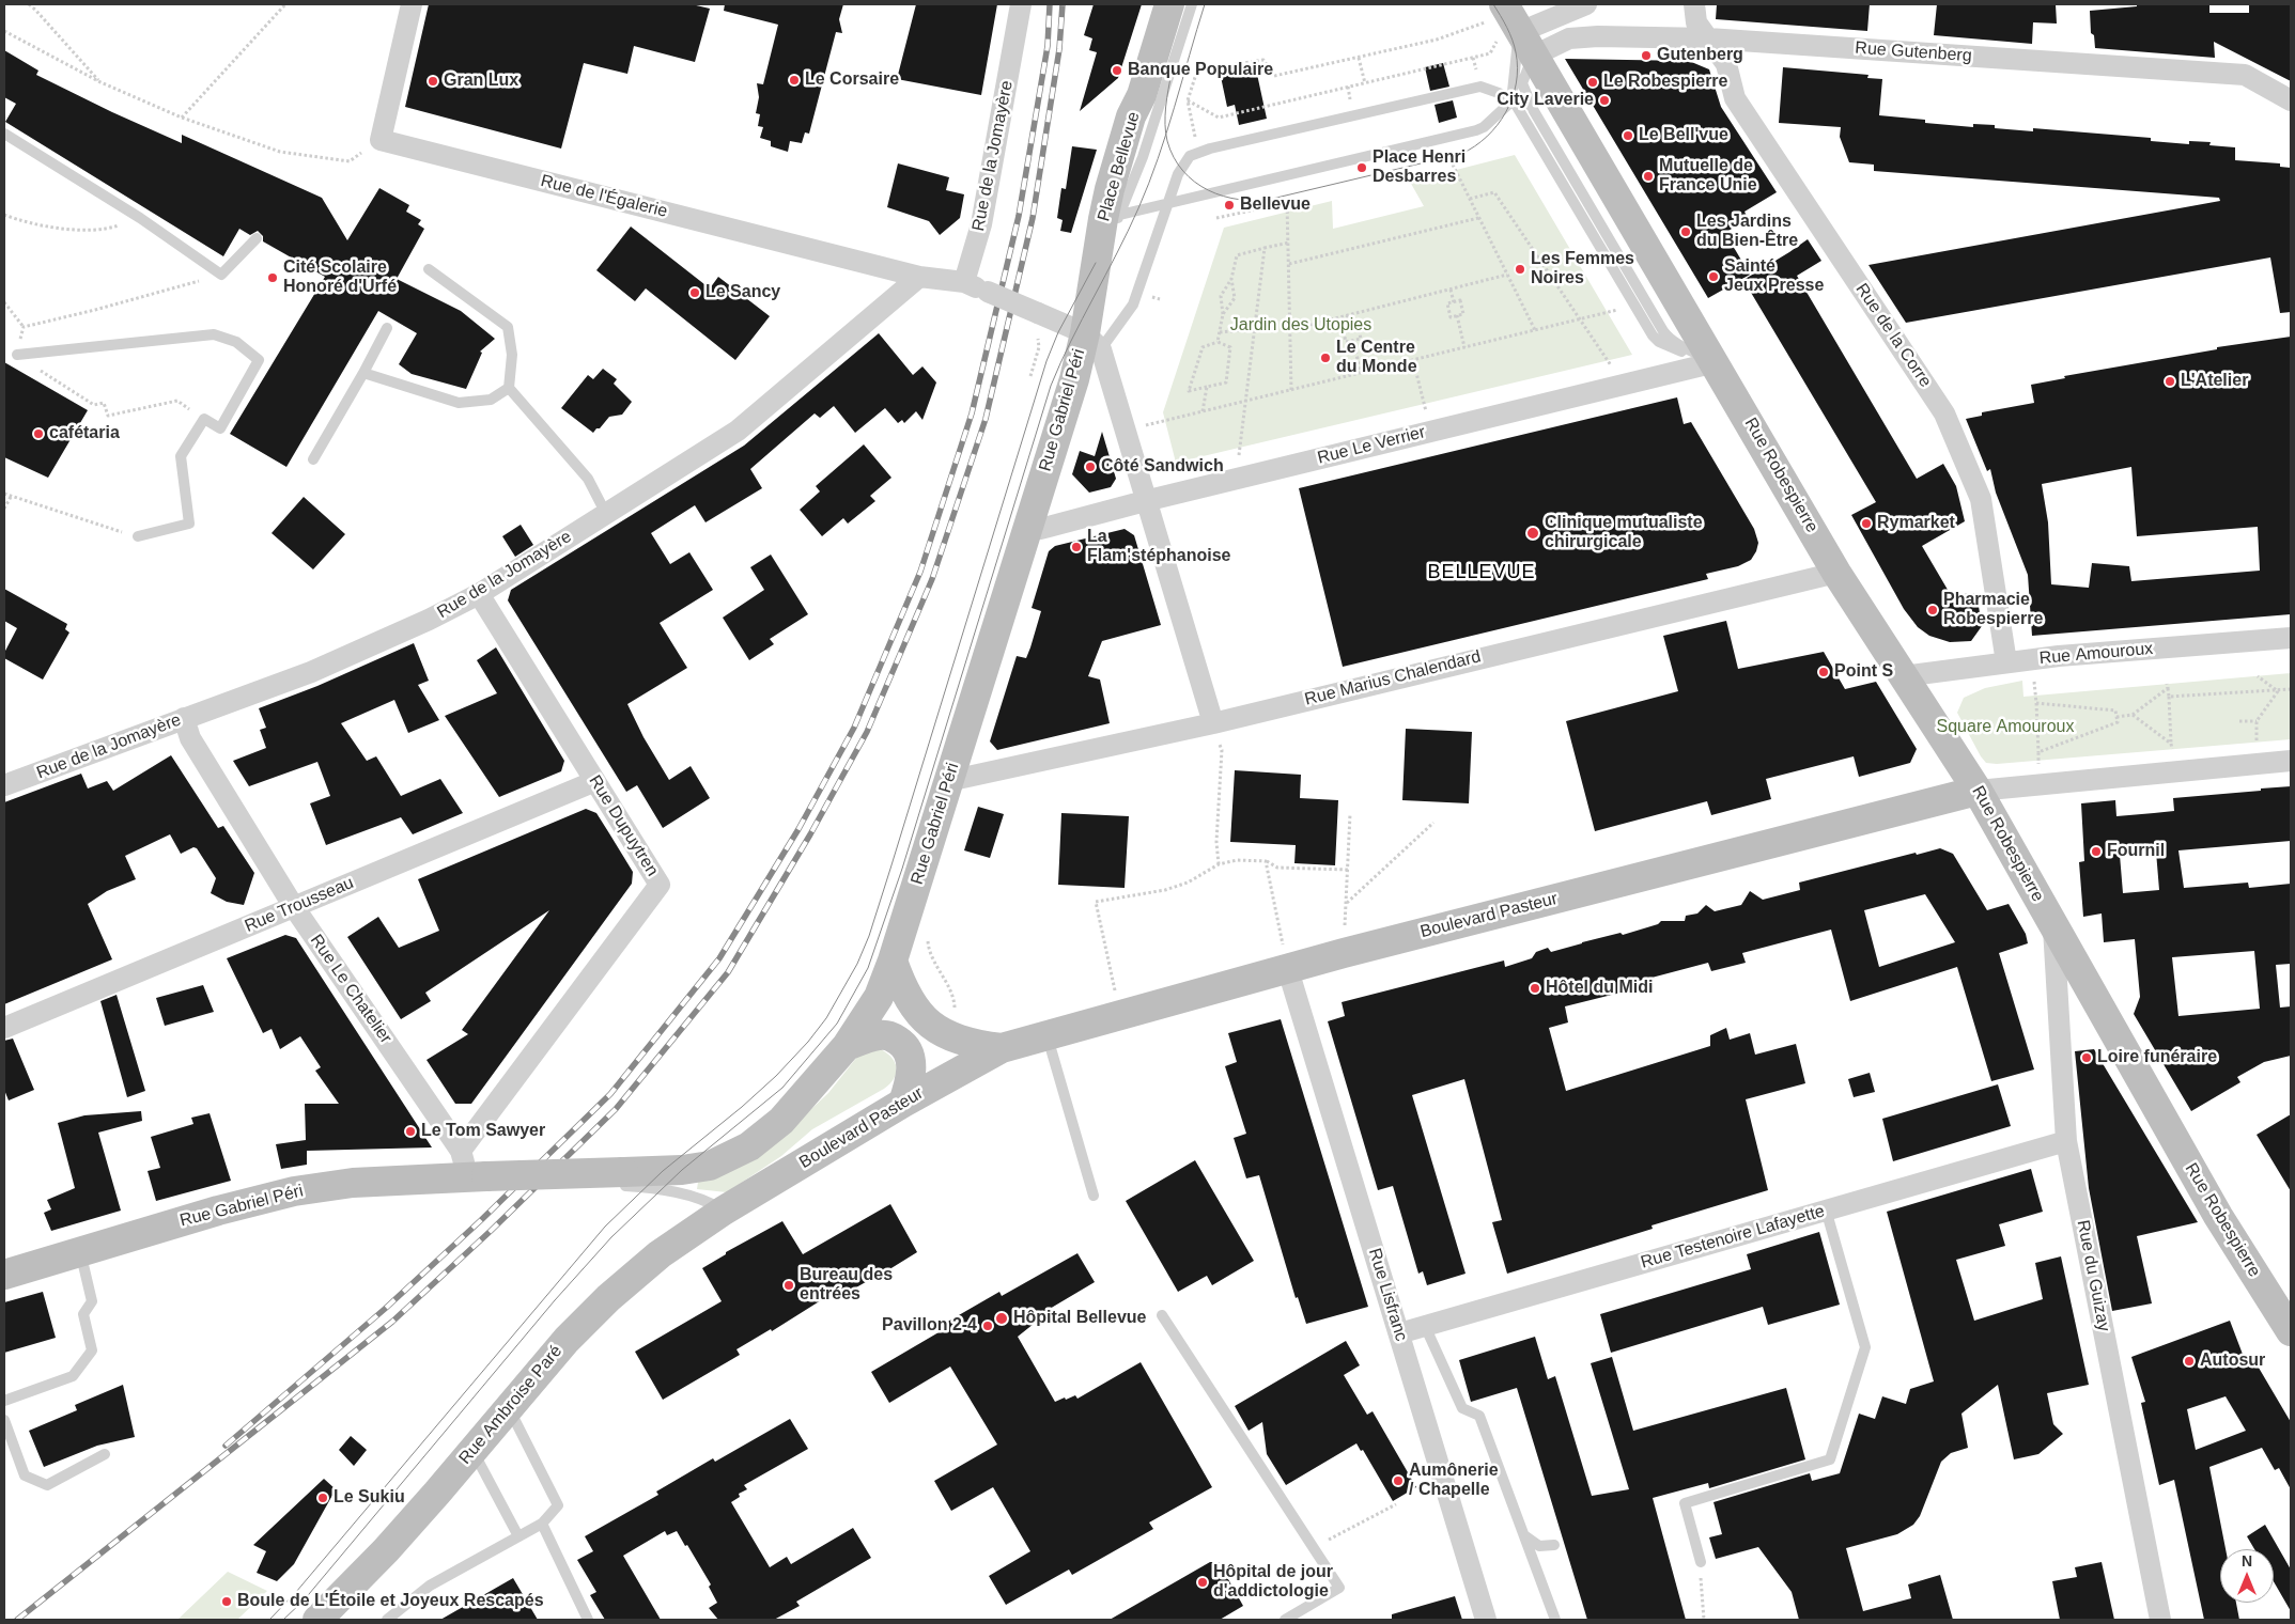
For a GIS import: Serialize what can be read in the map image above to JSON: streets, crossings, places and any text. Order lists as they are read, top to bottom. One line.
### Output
{"streets":{"main road":["Place Bellevue","Rue Gabriel Péri","Rue Robespierre","Boulevard Pasteur","Rue Ambroise Paré"],"street":["Rue Gutenberg","Rue de la Jomayère","Rue de l'Égalerie","Rue de la Corre","Rue Le Verrier","Rue Amouroux","Rue Marius Chalendard","Rue Dupuytren","Rue Trousseau","Rue Le Chatelier","Rue Testenoire Lafayette","Rue du Guizay","Rue Lisfranc"]},"crossings":[["Rue Gutenberg","Rue de la Corre"],["Rue Gutenberg","Rue Robespierre"],["Rue de la Jomayère","Rue de l'Égalerie"],["Rue de la Jomayère","Rue Dupuytren"],["Rue de la Jomayère","Rue Le Chatelier"],["Place Bellevue","Rue Gabriel Péri"],["Rue de la Corre","Rue Amouroux"],["Rue Gabriel Péri","Rue Le Verrier"],["Rue Gabriel Péri","Rue Marius Chalendard"],["Rue Gabriel Péri","Rue Dupuytren"],["Rue Gabriel Péri","Boulevard Pasteur"],["Rue Gabriel Péri","Rue Le Chatelier"],["Rue Le Verrier","Rue Robespierre"],["Rue Robespierre","Rue Amouroux"],["Rue Robespierre","Rue Marius Chalendard"],["Rue Robespierre","Boulevard Pasteur"],["Rue Robespierre","Rue du Guizay"],["Rue Dupuytren","Rue Trousseau"],["Rue Dupuytren","Rue Le Chatelier"],["Rue Trousseau","Rue Le Chatelier"],["Boulevard Pasteur","Rue Lisfranc"],["Boulevard Pasteur","Rue Ambroise Paré"],["Rue Testenoire Lafayette","Rue du Guizay"],["Rue Testenoire Lafayette","Rue Lisfranc"]],"districts":["BELLEVUE"],"parks":["Jardin des Utopies","Square Amouroux"],"places":["Gutenberg","Banque Populaire","Le Corsaire","Gran Lux","Le Robespierre","City Laverie","Le Bell'vue","Place Henri Desbarres","Mutuelle de France Unie","Bellevue","Les Jardins du Bien-Être","Les Femmes Noires","Sainté Jeux Presse","Cité Scolaire Honoré d'Urfé","Le Sancy","Le Centre du Monde","L'Atelier","cafétaria","Côté Sandwich","Rymarket","Clinique mutualiste chirurgicale","La Flam'stéphanoise","Pharmacie Robespierre","Point S","Fournil","Hôtel du Midi","Loire funéraire","Le Tom Sawyer","Bureau des entrées","Hôpital Bellevue","Pavillon 2-4","Autosur","Aumônerie / Chapelle","Le Sukiu","Hôpital de jour d'addictologie","Boule de L'Étoile et Joyeux Rescapés"],"north":"top"}
